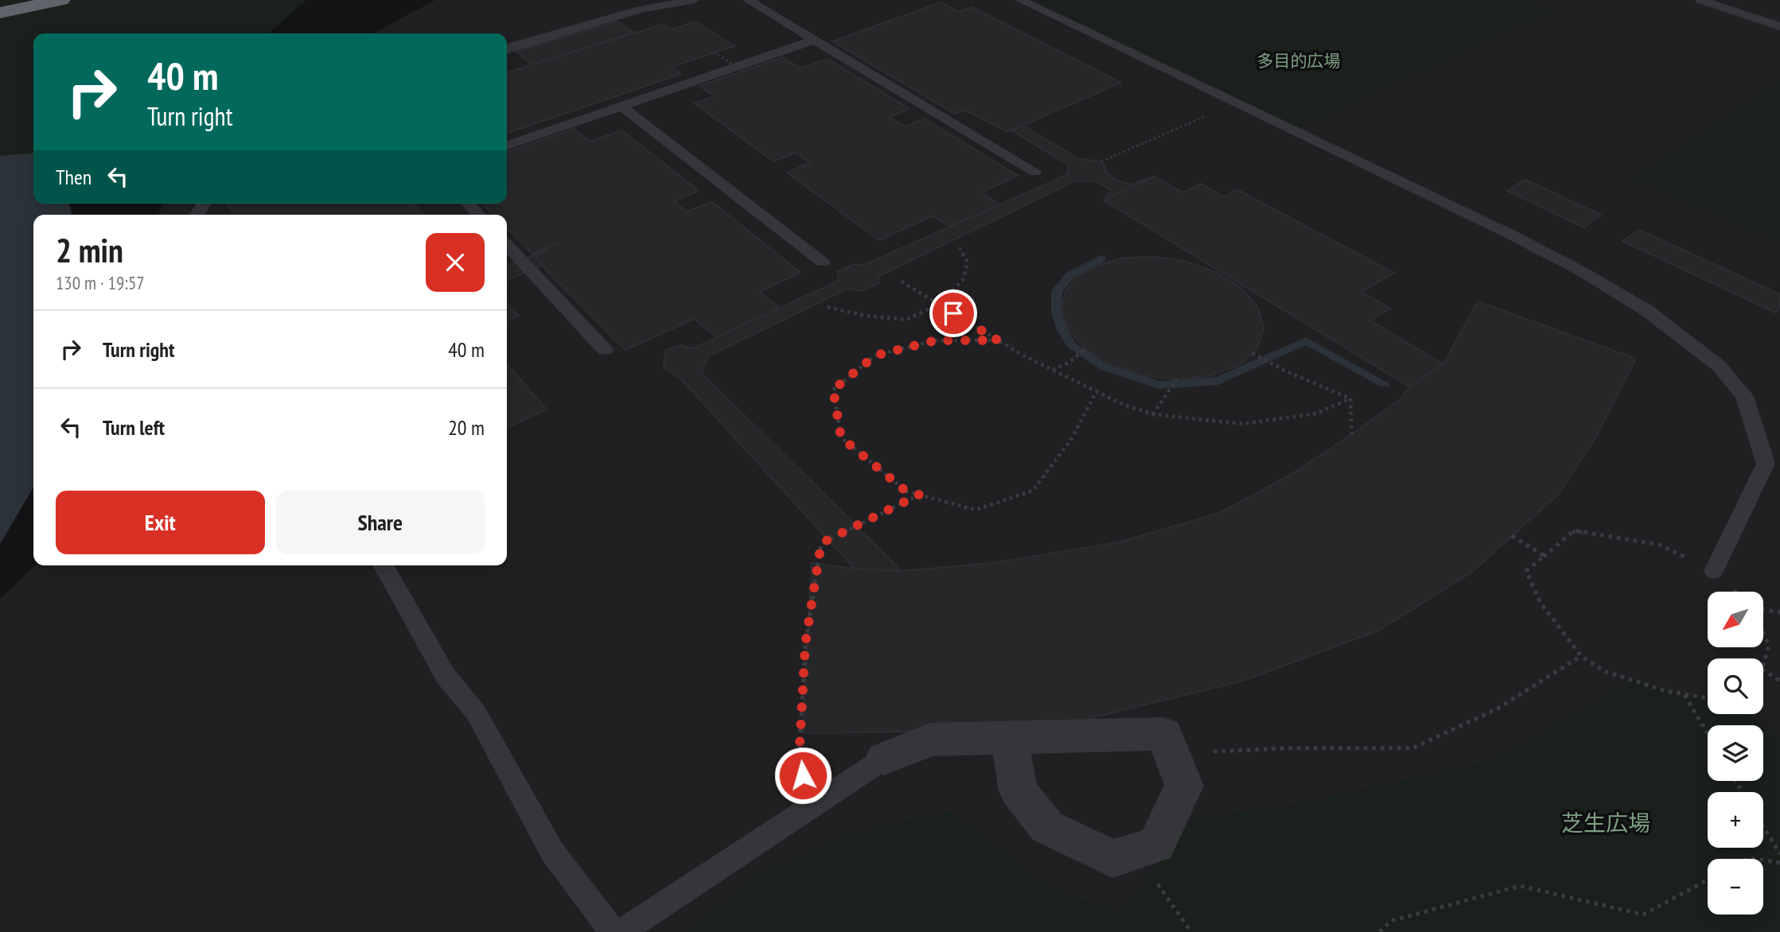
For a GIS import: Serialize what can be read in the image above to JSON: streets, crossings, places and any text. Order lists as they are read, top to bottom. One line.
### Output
{"parks":["多目的広場","芝生広場"],"north":"bottom left","page":{"turn":["40 m","Turn right"],"then":"Then","heading":["2 min","130 m · 19:57"],"list":[{"name":"Turn right","value":"40 m"},{"name":"Turn left","value":"20 m"}],"buttons":["Exit","Share"],"map_buttons":["+","−"]}}
